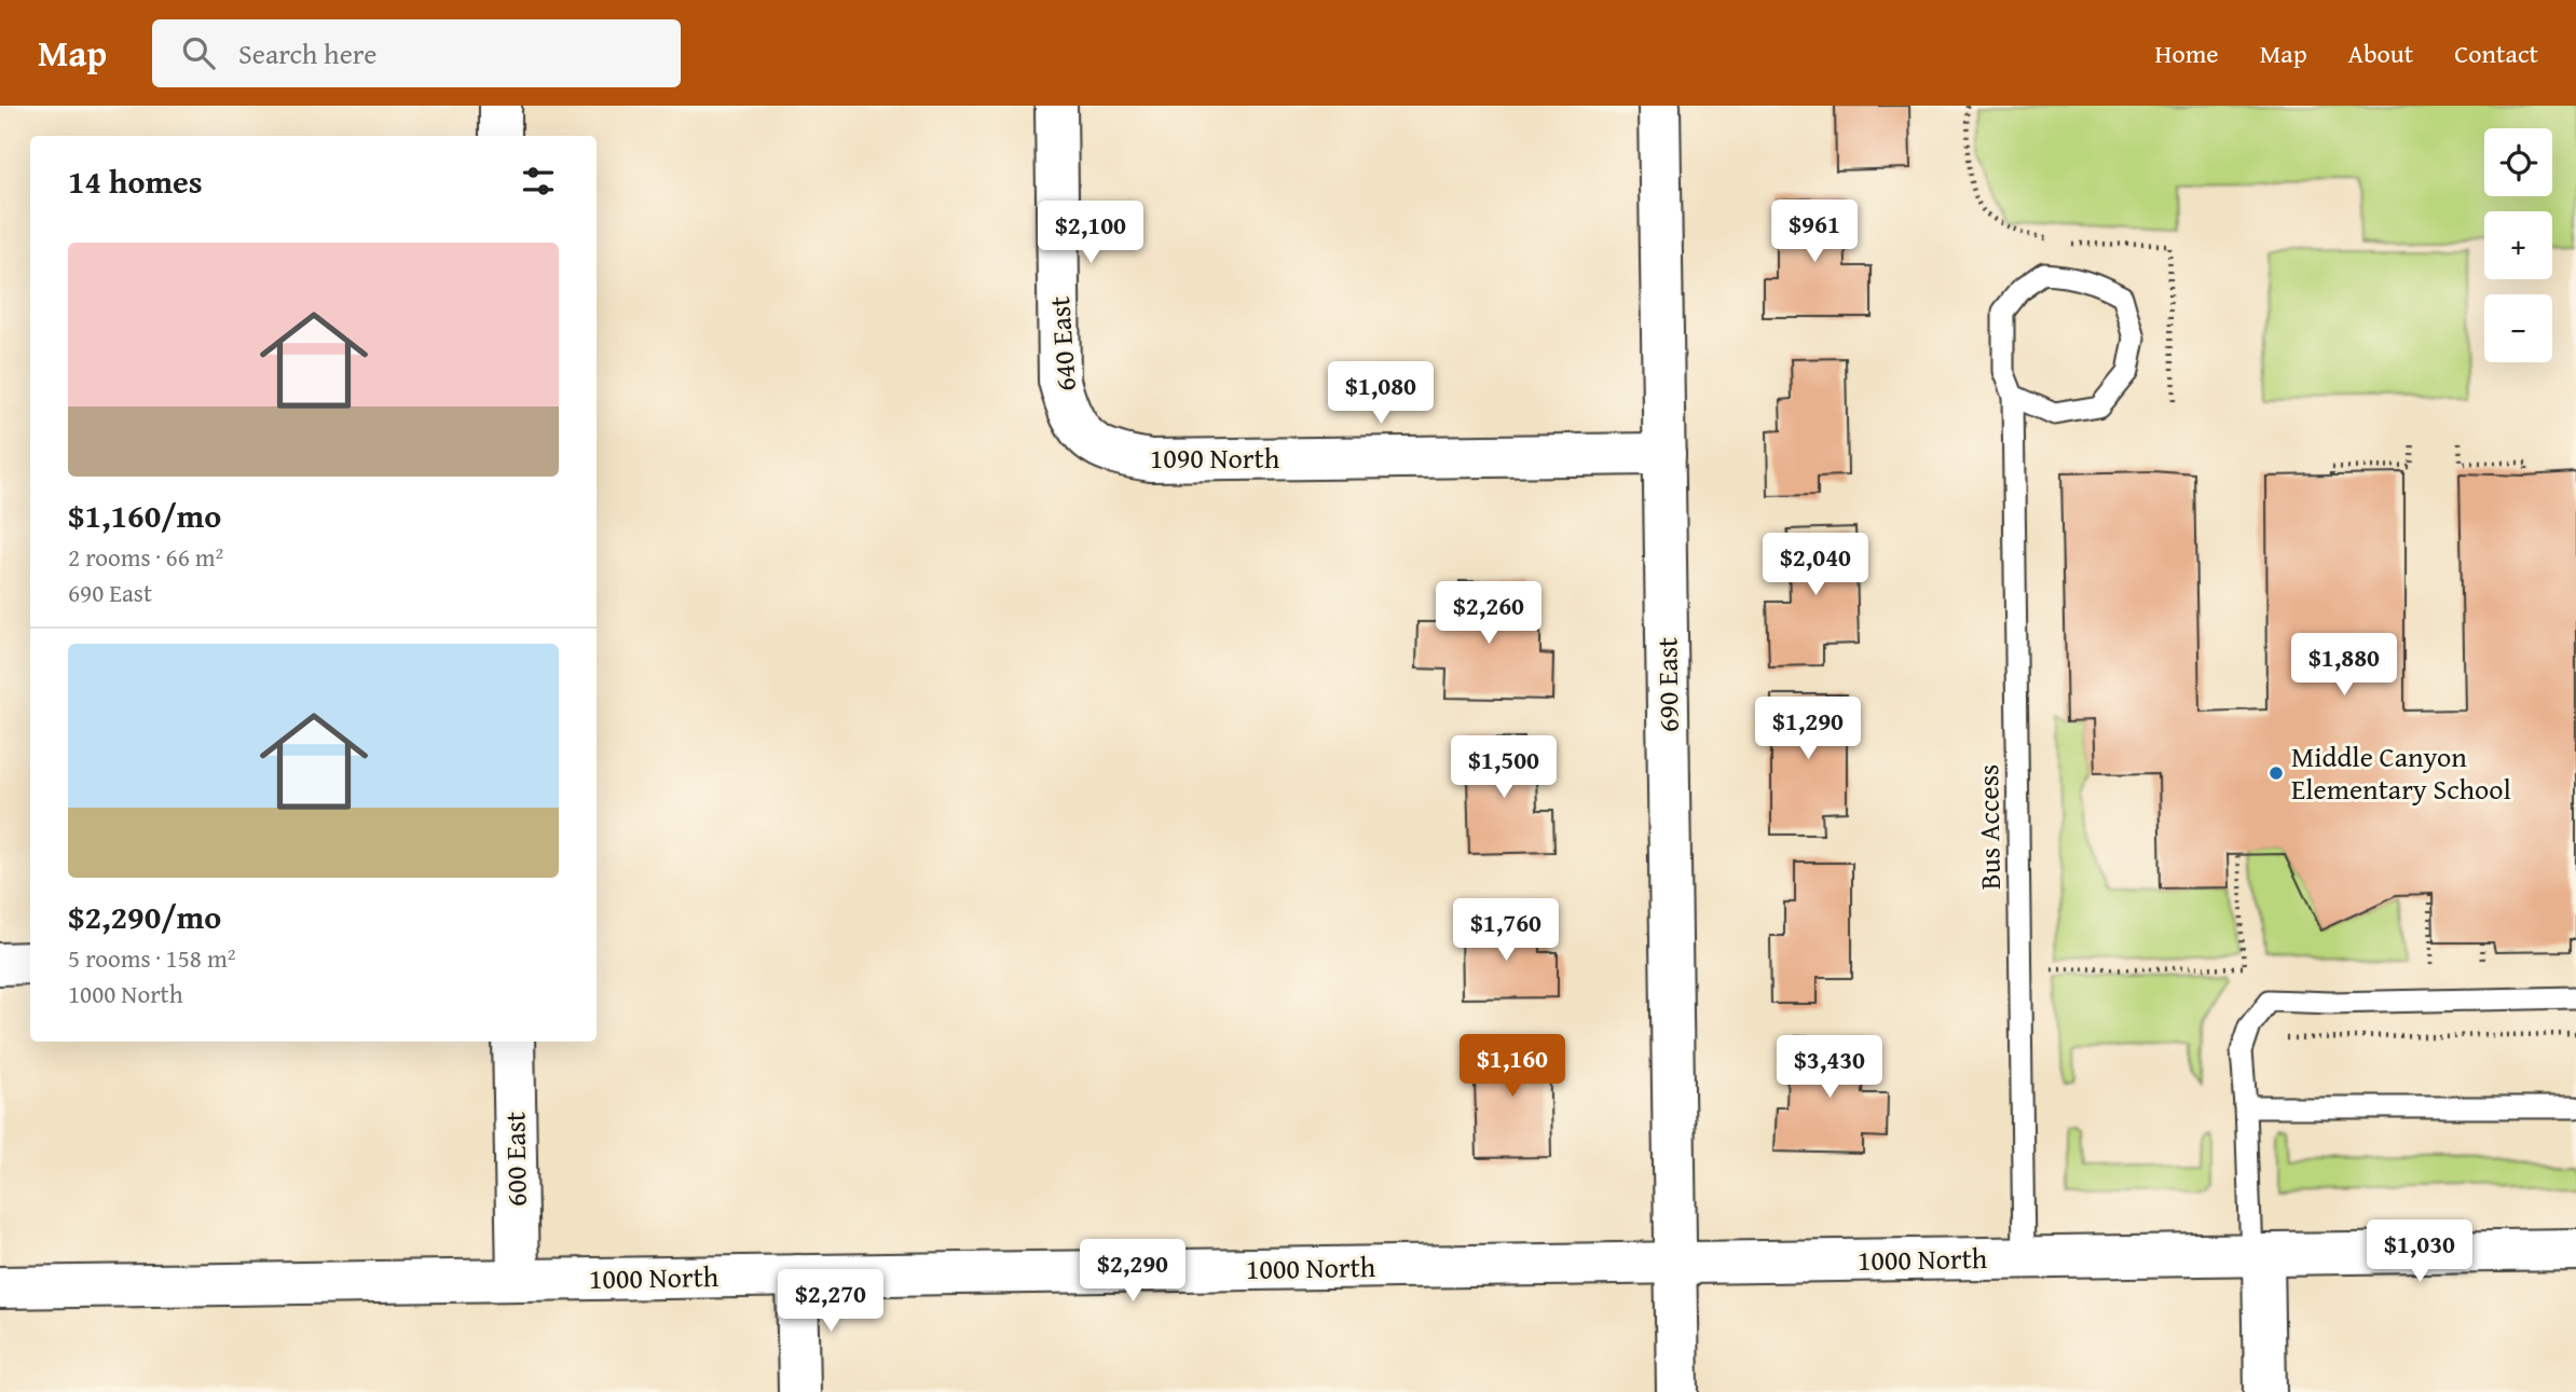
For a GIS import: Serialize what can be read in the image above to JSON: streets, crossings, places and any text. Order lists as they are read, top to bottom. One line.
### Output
{"streets":{"street":["640 East","1090 North","690 East","600 East","1000 North"],"lane":["Bus Access"]},"crossings":[["640 East","1090 North"],["1090 North","690 East"],["690 East","1000 North"],["Bus Access","1000 North"],["600 East","1000 North"]],"places":["Middle Canyon Elementary School"],"page":{"header":"Map","search":"Search here","nav":["Home","Map","About","Contact"],"map_buttons":["+","−"],"heading":"14 homes","price":["$961","$2,100","$1,080","$2,040","$2,260","$1,880","$1,290","$1,500","$1,760","$1,160","$3,430","$1,030","$2,290","$2,270"],"list":[{"name":"$1,160/mo","note":"2 rooms · 66 m² · 690 East"},{"name":"$2,290/mo","note":"5 rooms · 158 m² · 1000 North"}]}}
